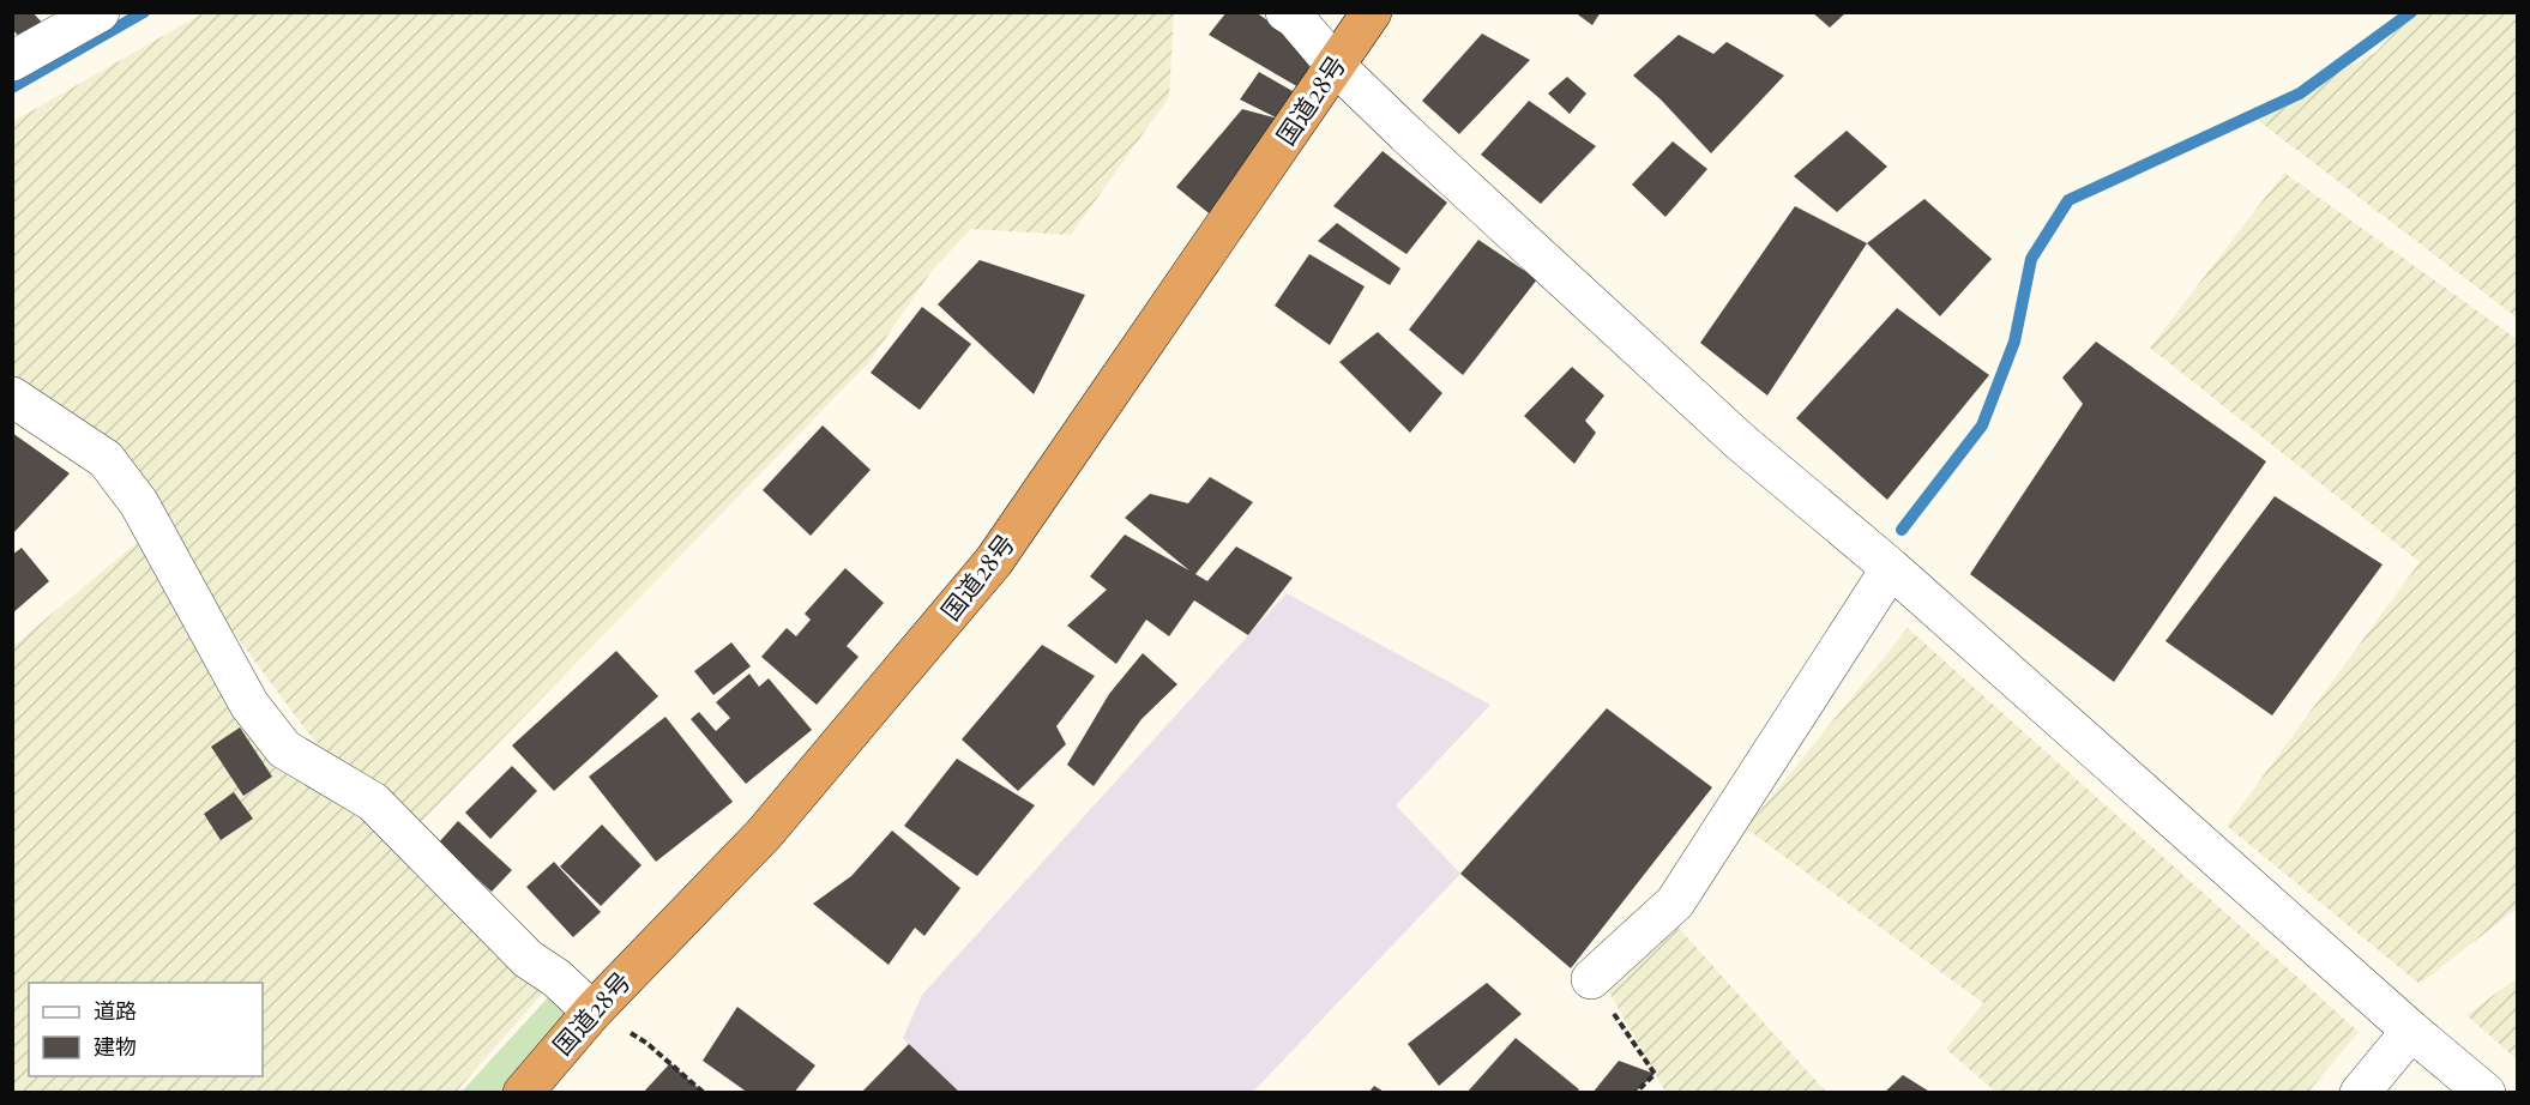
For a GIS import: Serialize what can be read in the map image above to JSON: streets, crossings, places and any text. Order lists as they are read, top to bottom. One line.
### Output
{"streets":{"highway":["国道28号"]},"legend":["道路","建物"]}
